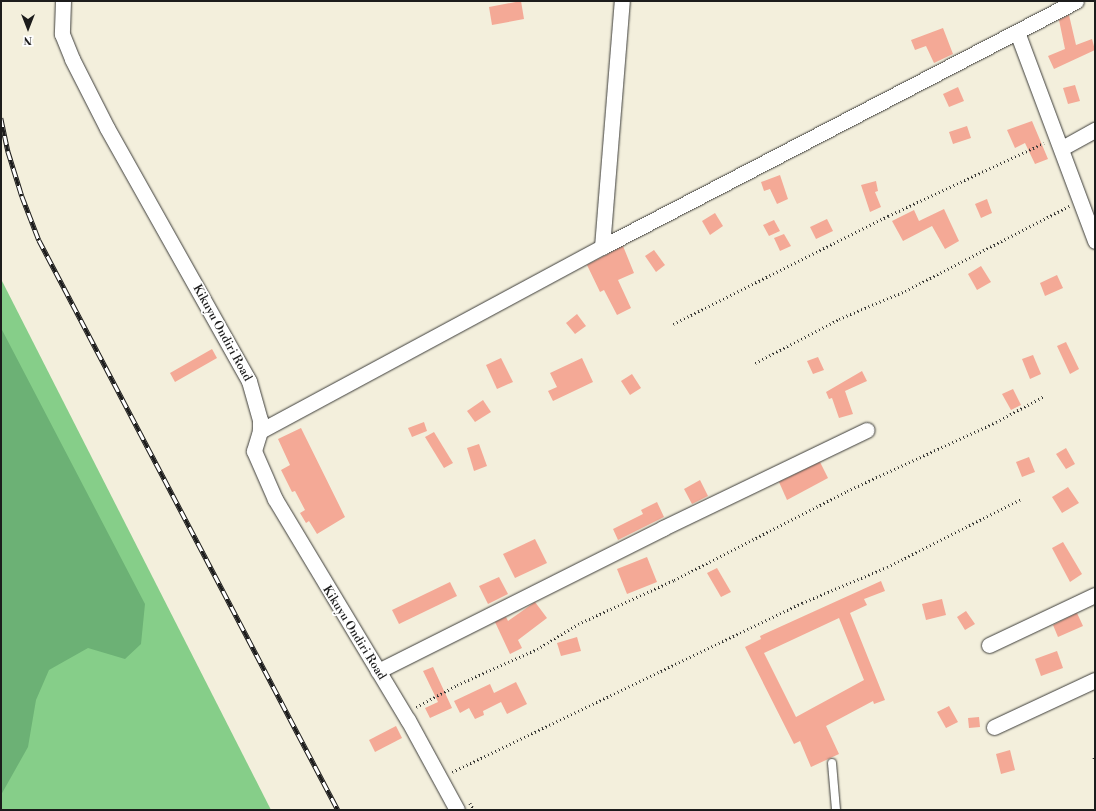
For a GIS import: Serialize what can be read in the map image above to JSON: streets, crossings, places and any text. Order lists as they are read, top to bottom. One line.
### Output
{"streets":{"street":["Kikuyu Ondiri Road"]},"north":"bottom"}
